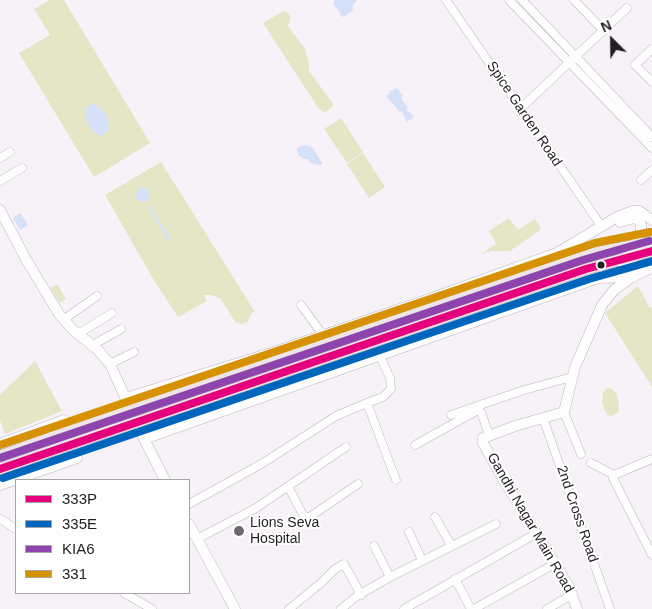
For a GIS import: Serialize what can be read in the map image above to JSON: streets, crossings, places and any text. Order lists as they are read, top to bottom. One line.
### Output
{"streets":{"street":["Spice Garden Road","2nd Cross Road","Gandhi Nagar Main Road"]},"crossings":[["2nd Cross Road","Gandhi Nagar Main Road"]],"places":["Lions Seva Hospital"],"lines":["transit line 331","transit line KIA6","transit line 333P","transit line 335E"],"legend":["333P","335E","KIA6","331"],"north":"top left"}
